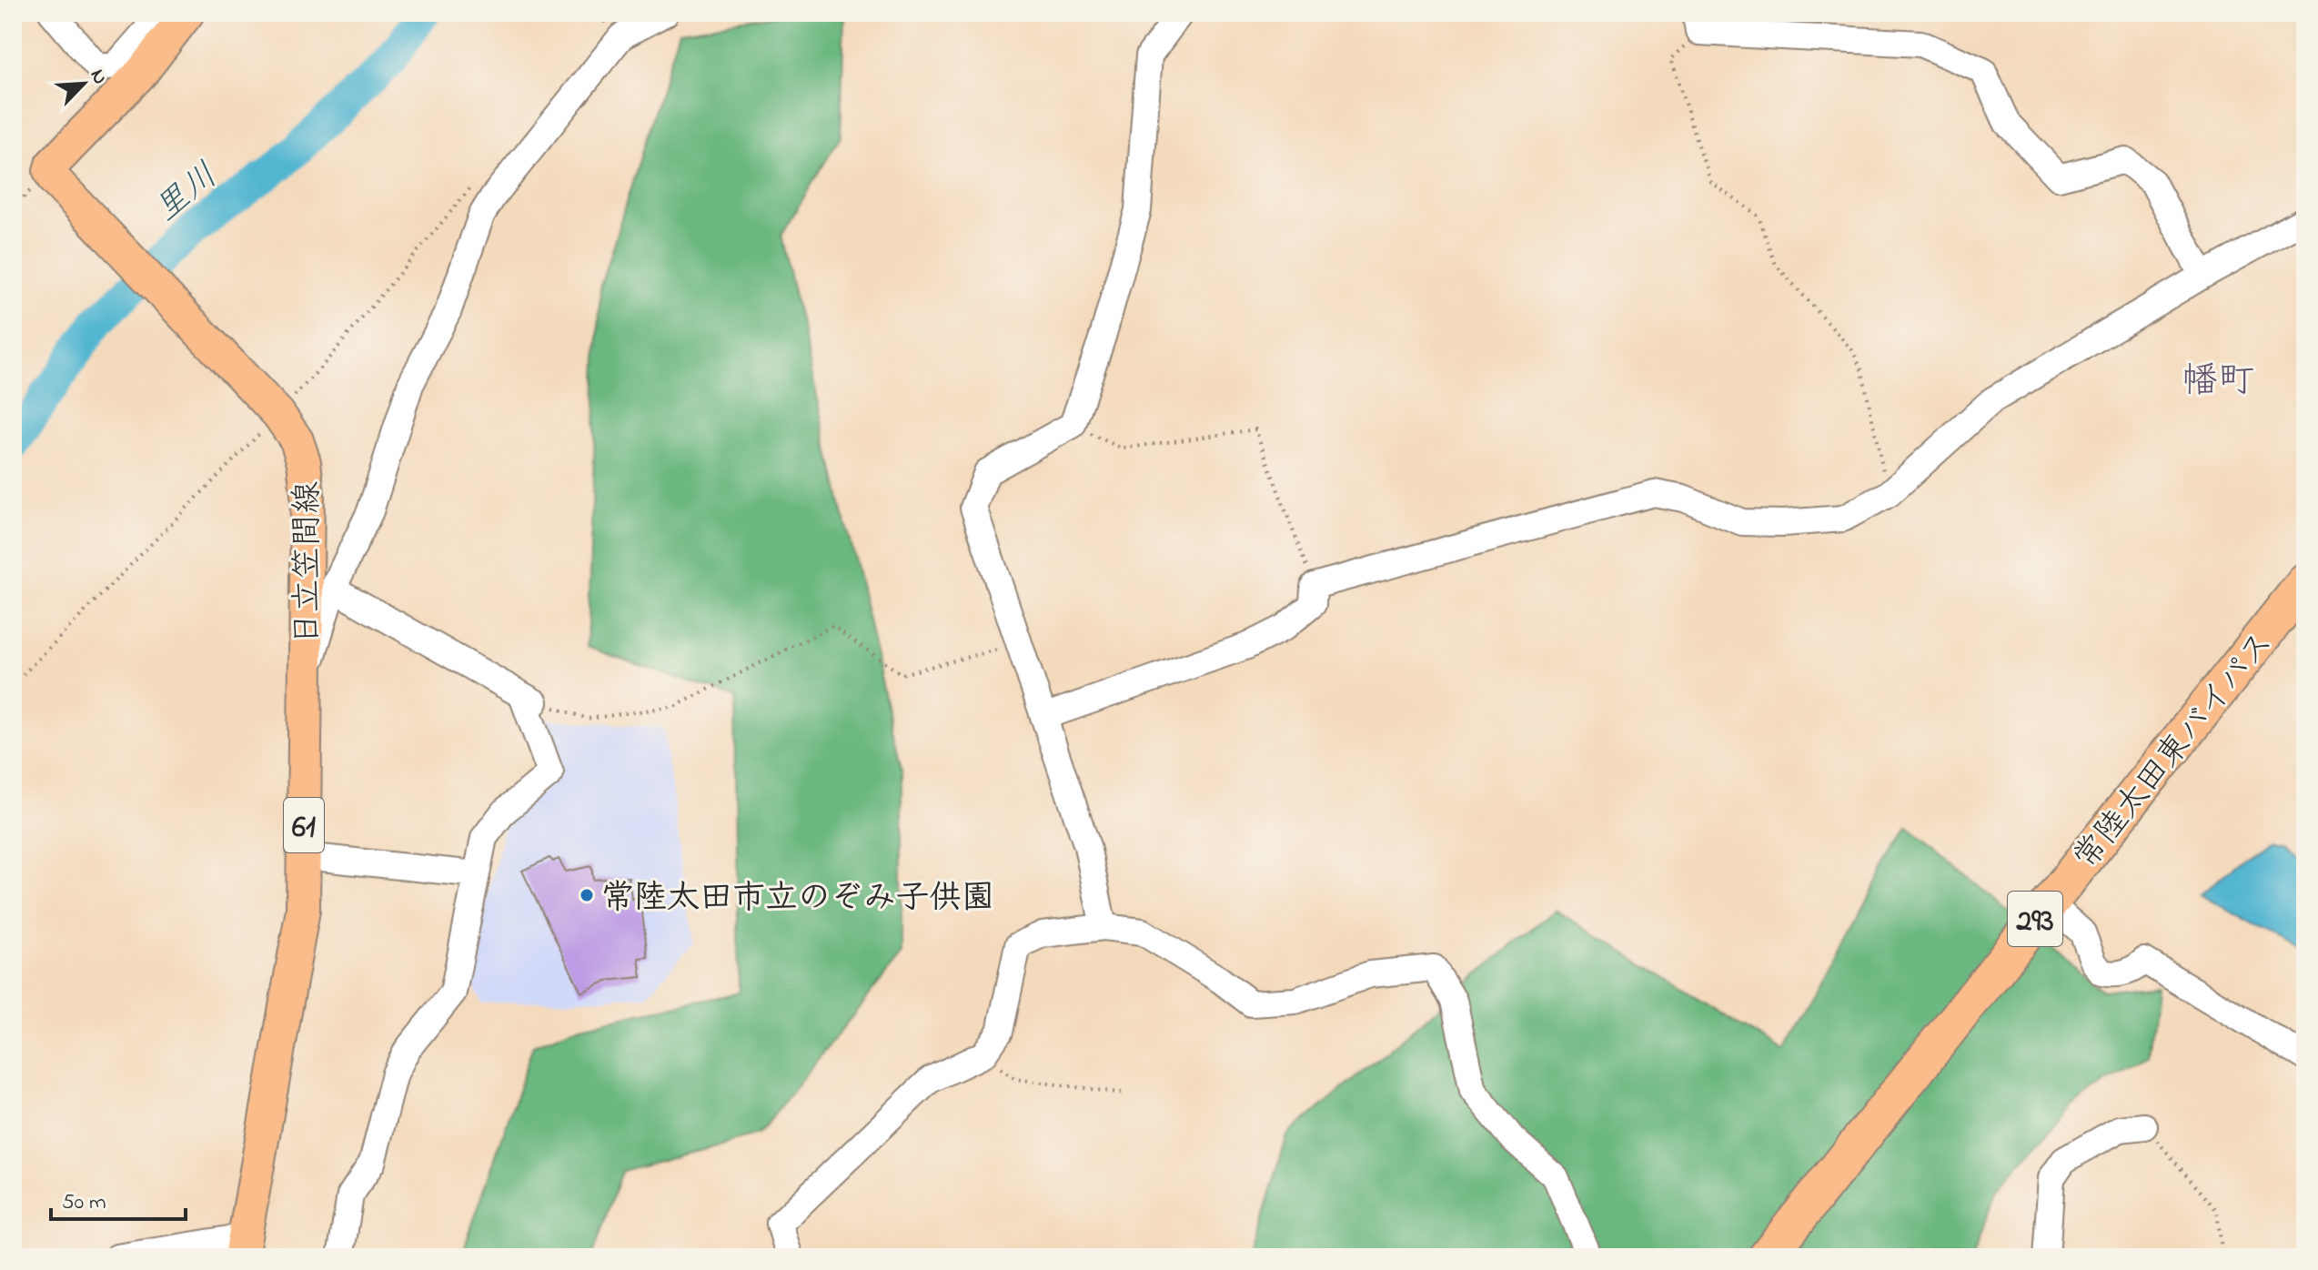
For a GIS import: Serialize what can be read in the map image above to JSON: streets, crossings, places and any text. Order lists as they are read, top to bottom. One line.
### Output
{"streets":{"highway":["常陸太田東バイパス","293"],"main road":["日立笠間線","61"]},"districts":["幡町"],"water":["里川"],"places":["常陸太田市立のぞみ子供園"],"scale_bar":"50 m","north":"top right"}
